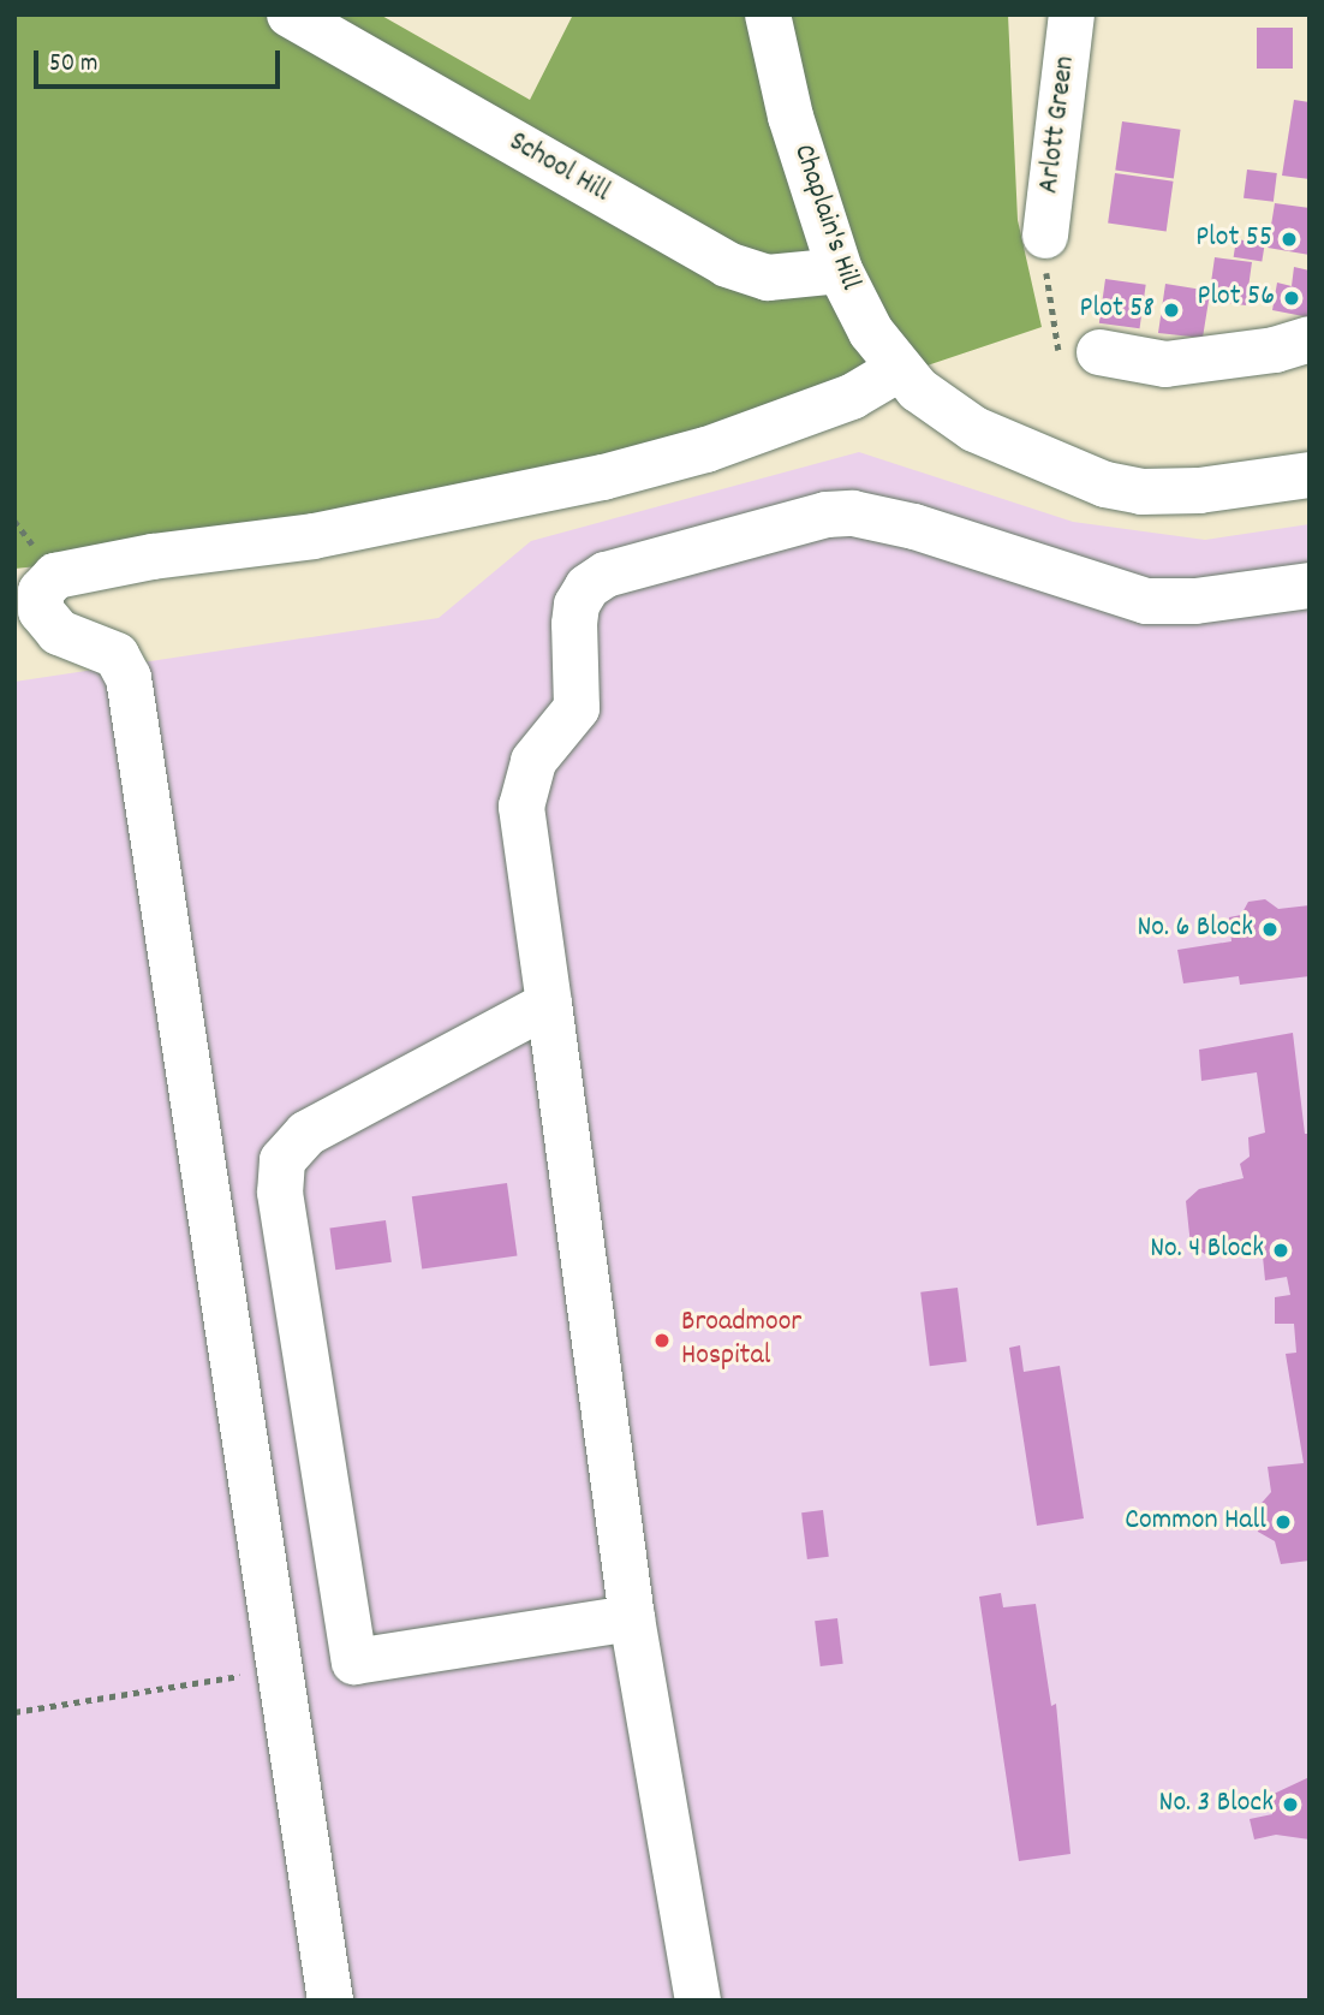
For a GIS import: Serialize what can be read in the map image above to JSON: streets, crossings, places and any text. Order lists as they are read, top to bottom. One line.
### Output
{"streets":{"street":["Arlott Green","School Hill","Chaplain's Hill"]},"crossings":[["School Hill","Chaplain's Hill"]],"places":["Plot 55","Plot 56","Plot 58","No. 6 Block","No. 4 Block","Broadmoor Hospital","Common Hall","No. 3 Block"],"scale_bar":"50 m"}
